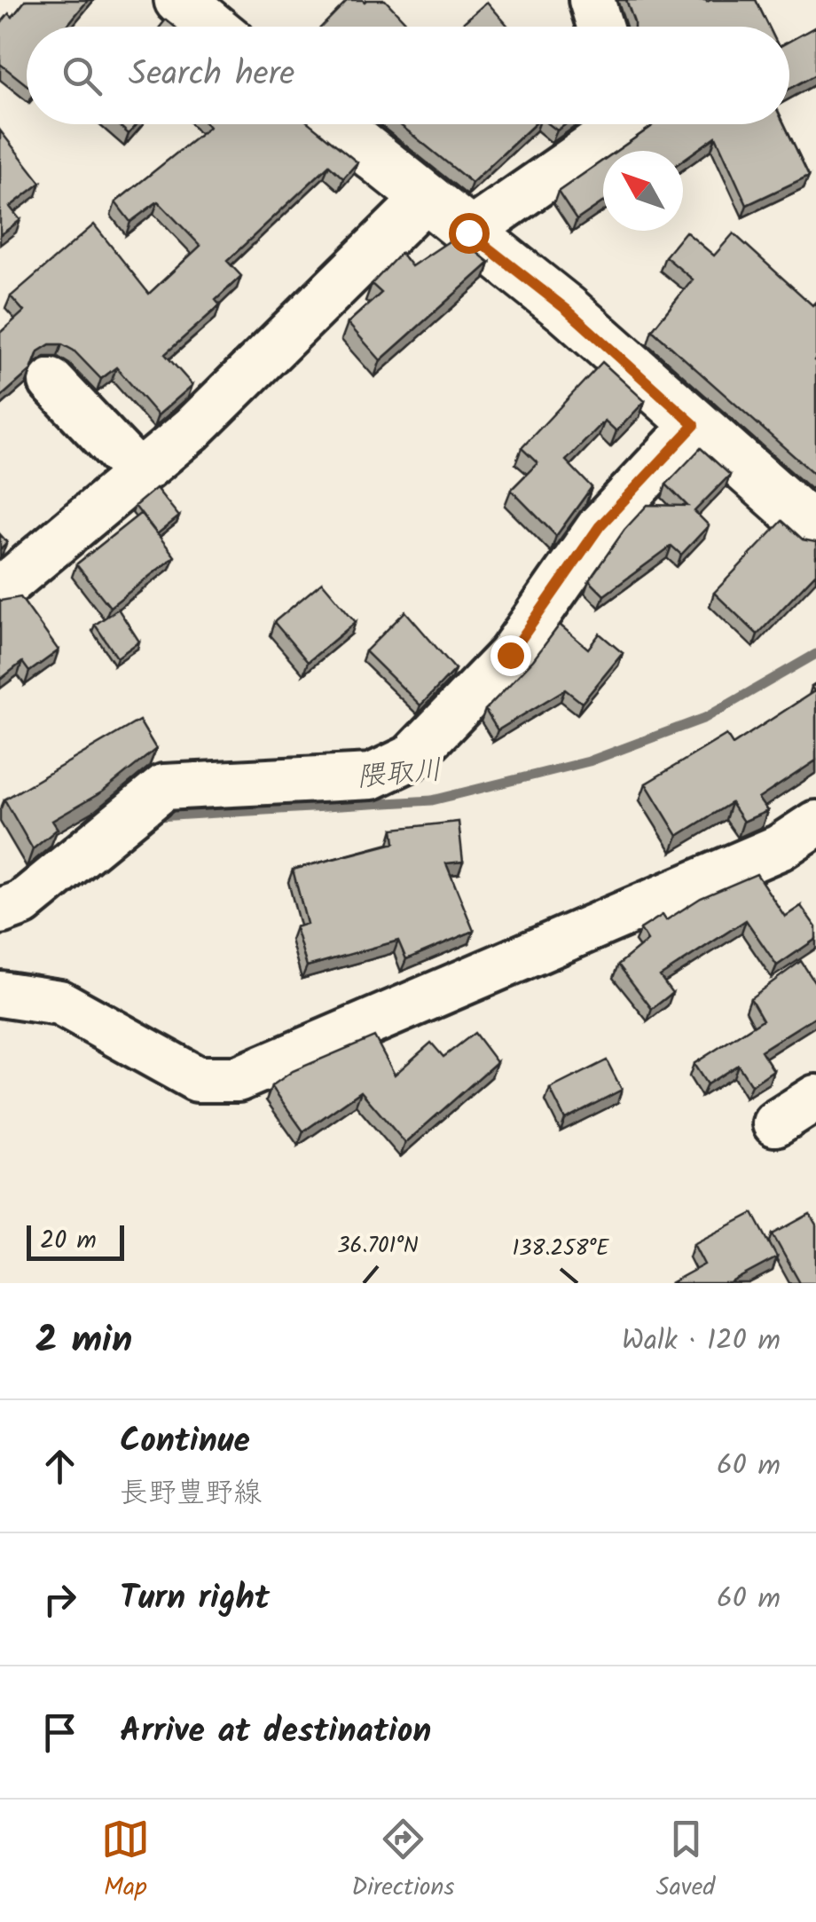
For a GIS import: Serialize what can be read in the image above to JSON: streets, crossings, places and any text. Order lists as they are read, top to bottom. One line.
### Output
{"water":["隈取川"],"scale_bar":"20 m","north":"top left","page":{"search":"Search here","scale":"20 m","heading":["2 min","Walk · 120 m"],"list":[["Continue","長野豊野線","60 m"],["Turn right","60 m"],"Arrive at destination"],"nav":["Map","Directions","Saved"]},"coordinates":["36.701°N","138.258°E"]}
